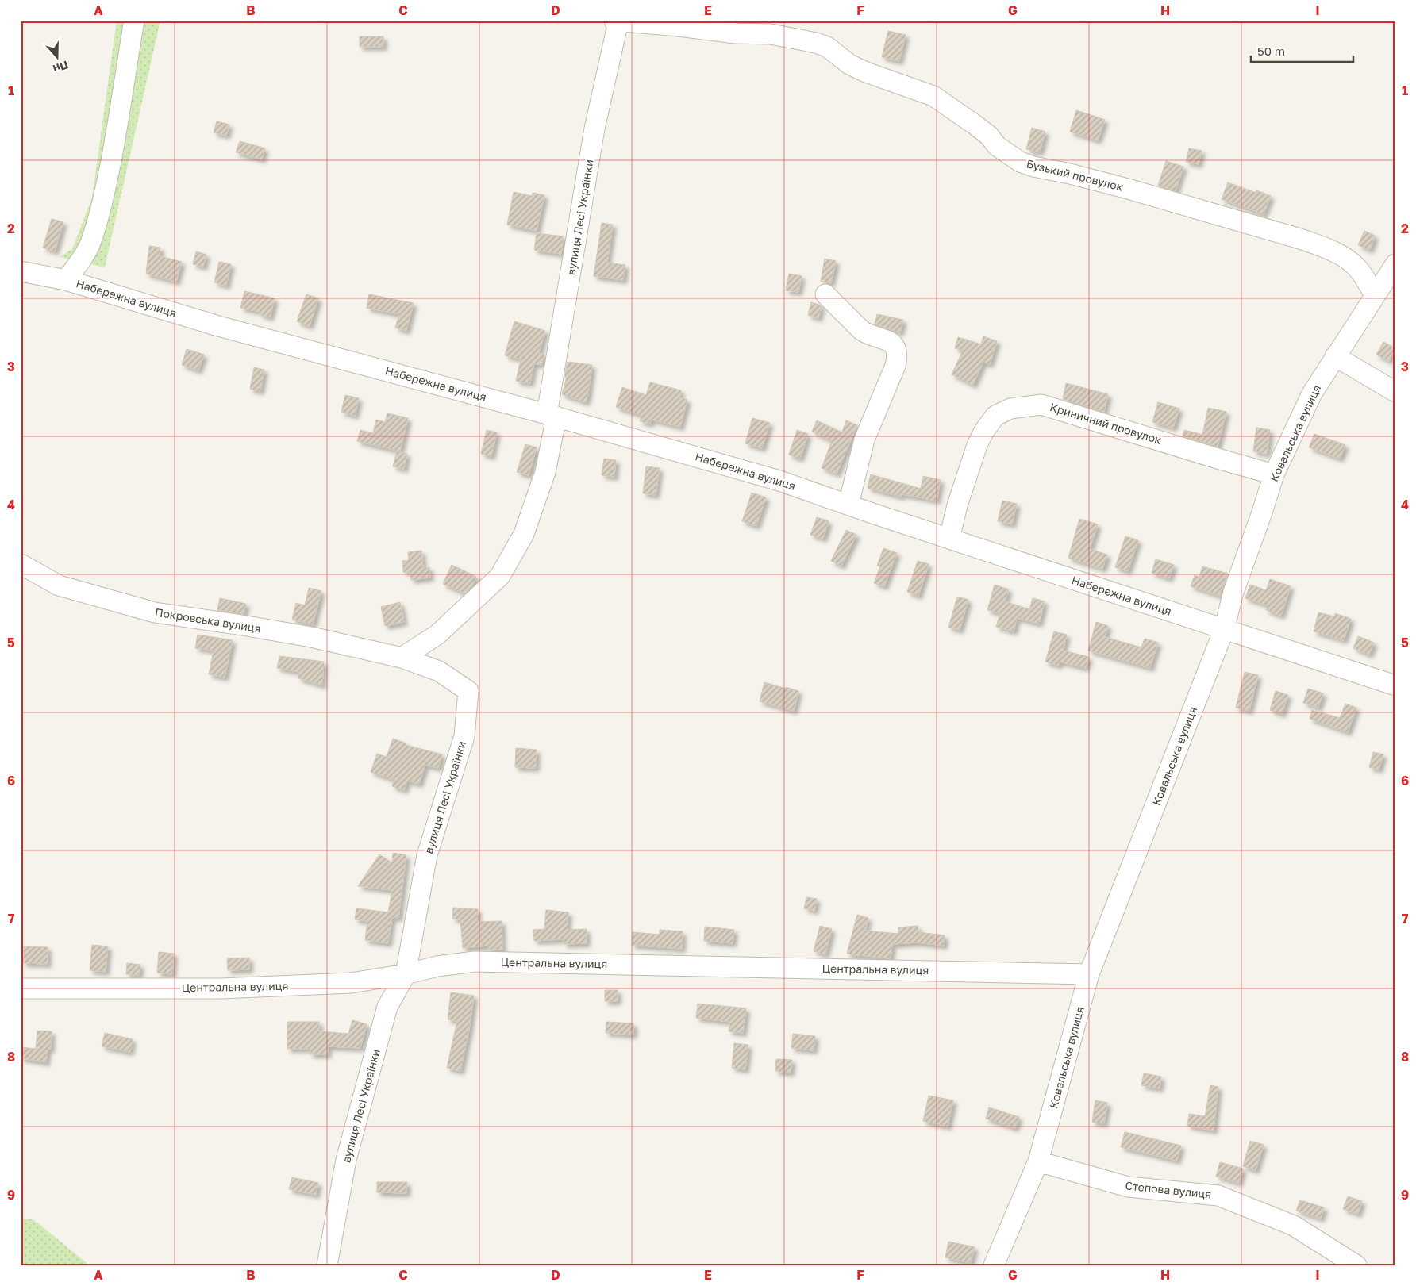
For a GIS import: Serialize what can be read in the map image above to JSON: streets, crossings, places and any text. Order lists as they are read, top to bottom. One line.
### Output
{"streets":{"street":["Бузький провулок","вулиця Лесі Українки","Набережна вулиця","Криничний провулок","Ковальська вулиця","Покровська вулиця","Центральна вулиця","Степова вулиця"]},"crossings":[["Бузький провулок","вулиця Лесі Українки"],["Бузький провулок","Ковальська вулиця"],["вулиця Лесі Українки","Набережна вулиця"],["вулиця Лесі Українки","Покровська вулиця"],["вулиця Лесі Українки","Центральна вулиця"],["Набережна вулиця","Криничний провулок"],["Набережна вулиця","Ковальська вулиця"],["Криничний провулок","Ковальська вулиця"],["Ковальська вулиця","Центральна вулиця"],["Ковальська вулиця","Степова вулиця"]],"scale_bar":"50 m","north":"bottom","grid":{"columns":["A","B","C","D","E","F","G","H","I"],"rows":["1","2","3","4","5","6","7","8","9"]}}
